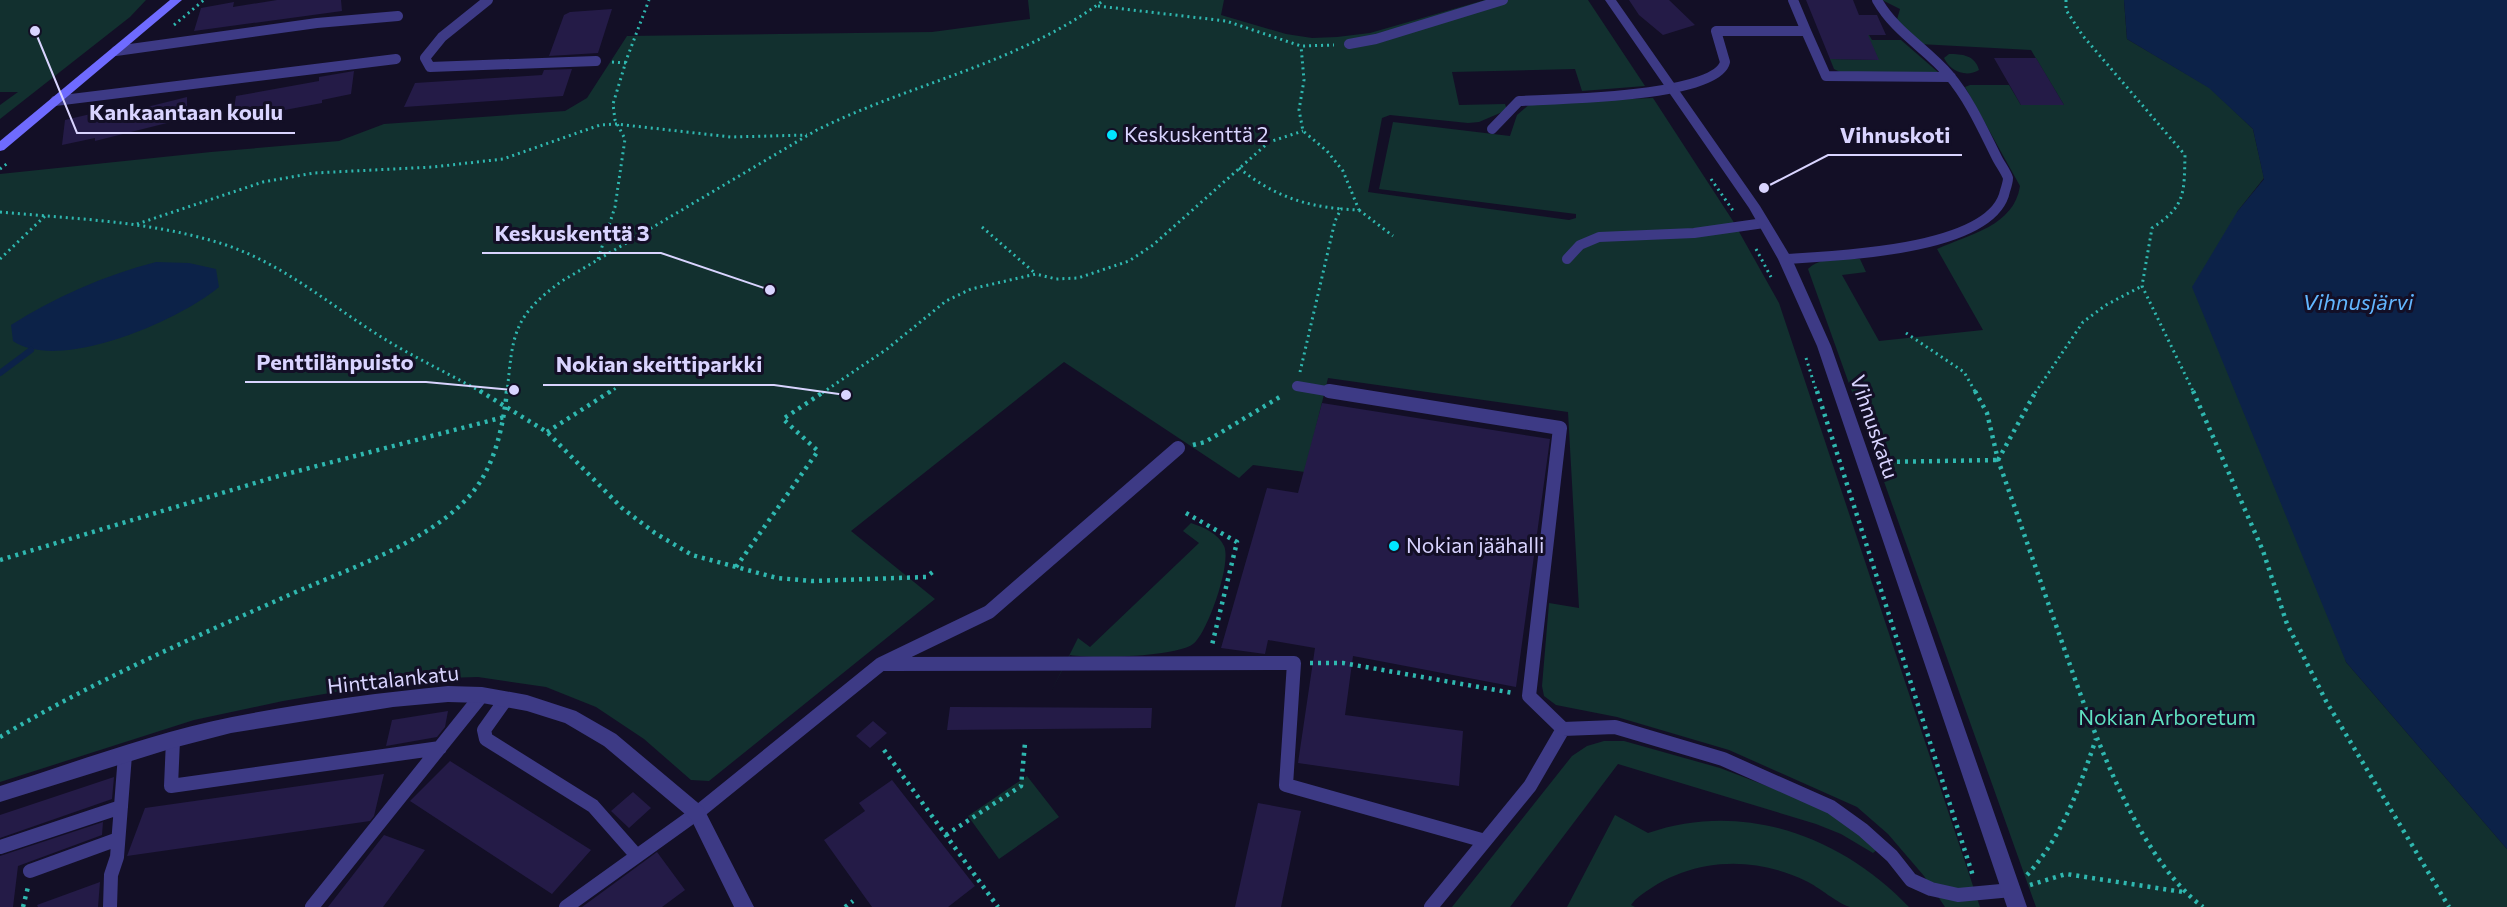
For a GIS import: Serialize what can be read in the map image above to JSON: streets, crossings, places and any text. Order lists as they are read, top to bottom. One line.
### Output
{"streets":{"street":["Vihnuskatu","Hinttalankatu"]},"water":["Vihnusjärvi"],"parks":["Nokian Arboretum"],"places":["Kankaantaan koulu","Keskuskenttä 2","Vihnuskoti","Keskuskenttä 3","Penttilänpuisto","Nokian skeittiparkki","Nokian jäähalli"]}
